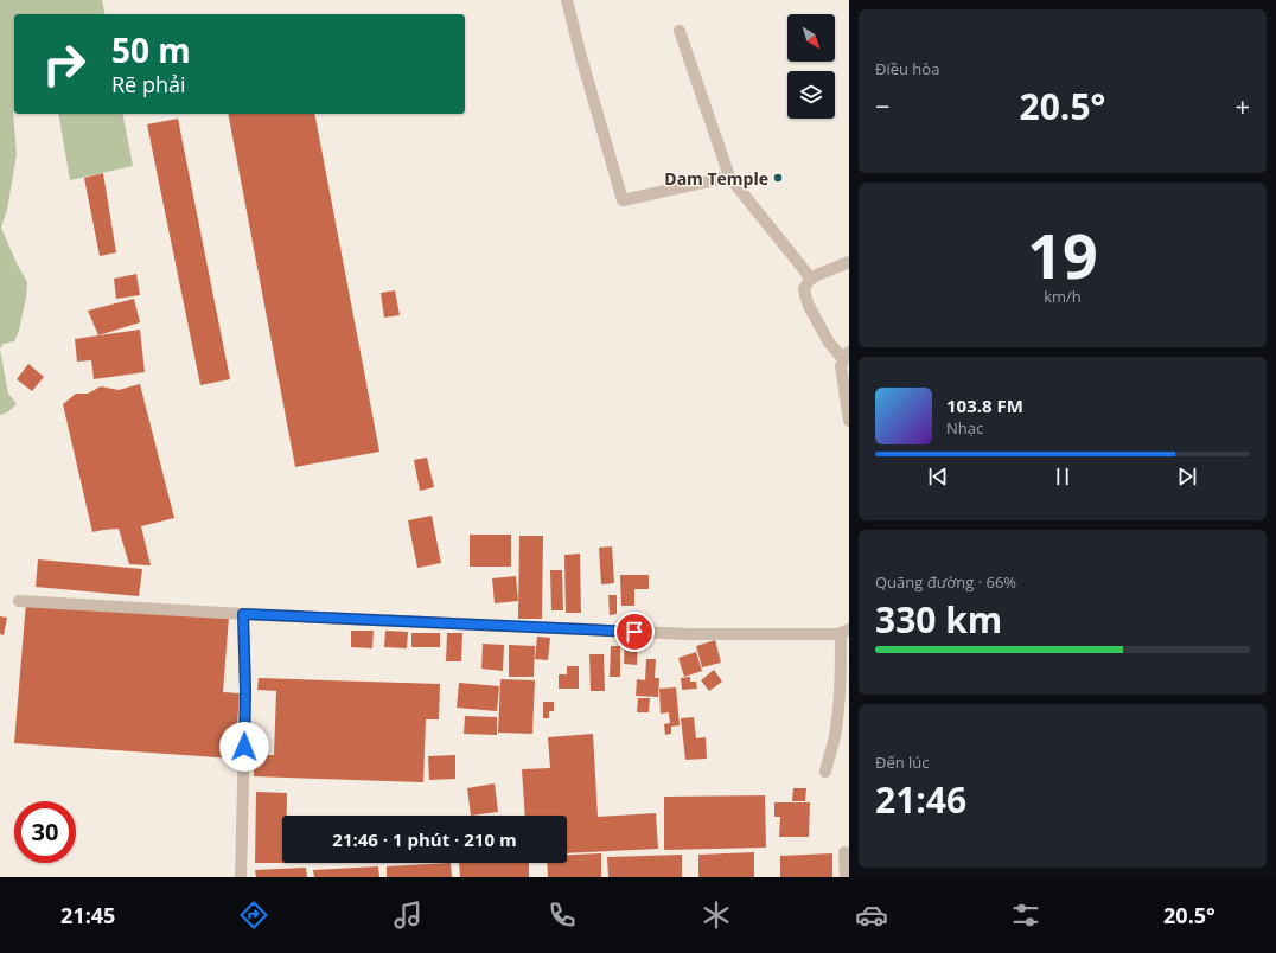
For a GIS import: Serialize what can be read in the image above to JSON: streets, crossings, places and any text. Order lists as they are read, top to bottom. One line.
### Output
{"places":["Dam Temple"],"north":"bottom right","page":{"tile":["Điều hòa",["19","km/h"],["Quãng đường · 66%","330 km"],["Đến lúc","21:46"]],"turn":["50 m","Rẽ phải"],"heat":["−","20.5°","+"],"song":["103.8 FM","Nhạc"],"limit":"30","trip":"21:46 · 1 phút · 210 m","tabs":["21:45","20.5°"]}}
